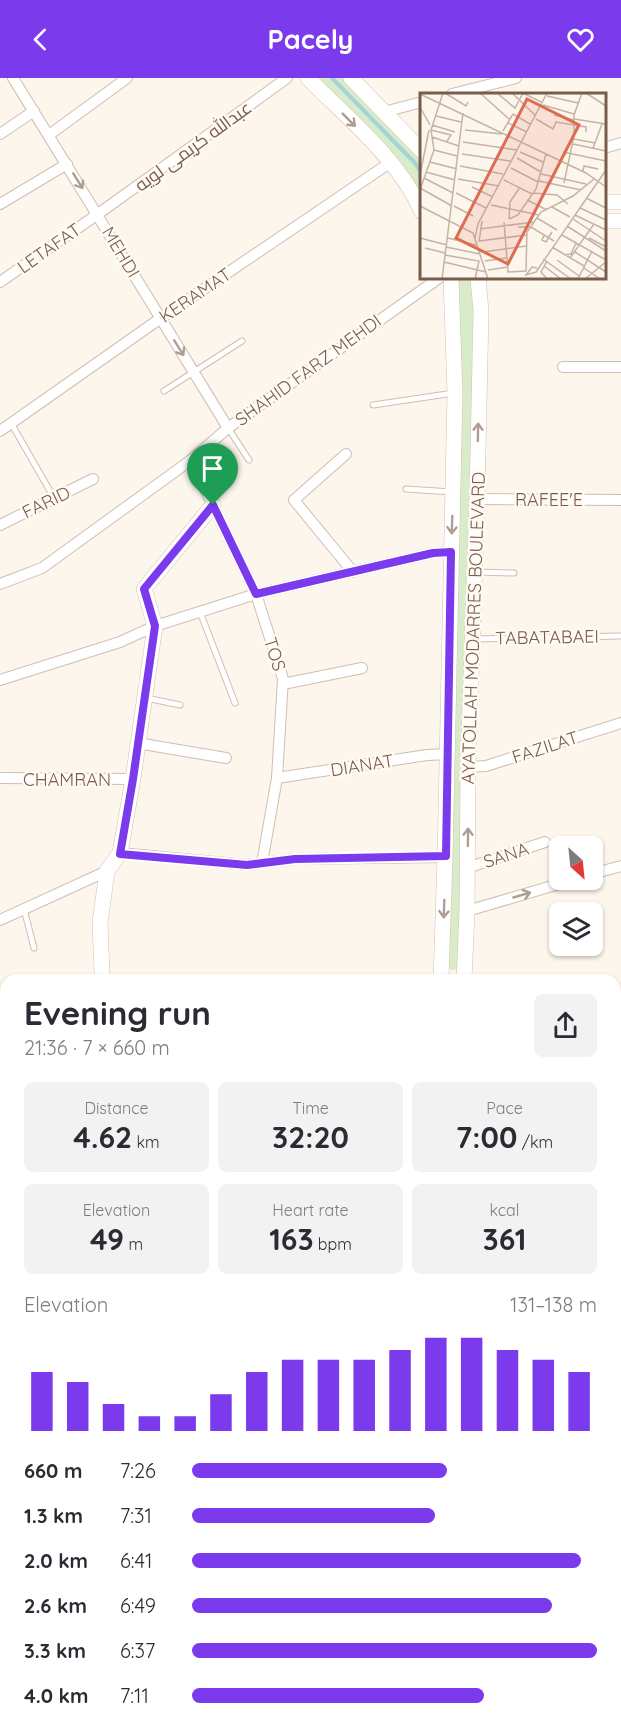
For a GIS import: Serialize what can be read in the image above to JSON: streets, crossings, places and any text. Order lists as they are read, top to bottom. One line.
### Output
{"streets":{"main road":["AYATOLLAH MODARRES BOULEVARD"],"street":["عبدالله کریمی لویه","LETAFAT","MEHDI","KERAMAT","SHAHID FARZ MEHDI","RAFEE'E","FARID","TOS","FAZILAT","DIANAT","CHAMRAN","SANA"],"lane":["TABATABAEI"]},"crossings":[["عبدالله کریمی لویه","LETAFAT"],["عبدالله کریمی لویه","MEHDI"],["LETAFAT","MEHDI"],["MEHDI","KERAMAT"],["MEHDI","SHAHID FARZ MEHDI"],["SHAHID FARZ MEHDI","TOS"],["RAFEE'E","AYATOLLAH MODARRES BOULEVARD"],["AYATOLLAH MODARRES BOULEVARD","TABATABAEI"],["AYATOLLAH MODARRES BOULEVARD","FAZILAT"],["AYATOLLAH MODARRES BOULEVARD","DIANAT"],["AYATOLLAH MODARRES BOULEVARD","SANA"],["TOS","DIANAT"]],"north":"bottom right","page":{"header":"Pacely","heading":["Evening run","21:36 · 7 × 660 m"],"stats":[["Distance","4.62 km"],["Time","32:20"],["Pace","7:00 /km"],["Elevation","49 m"],["Heart rate","163 bpm"],["kcal","361"]],"chart":["Elevation","131–138 m"],"list":[{"name":"660 m","note":"7:26"},{"name":"1.3 km","note":"7:31"},{"name":"2.0 km","note":"6:41"},{"name":"2.6 km","note":"6:49"},{"name":"3.3 km","note":"6:37"},{"name":"4.0 km","note":"7:11"}]}}
